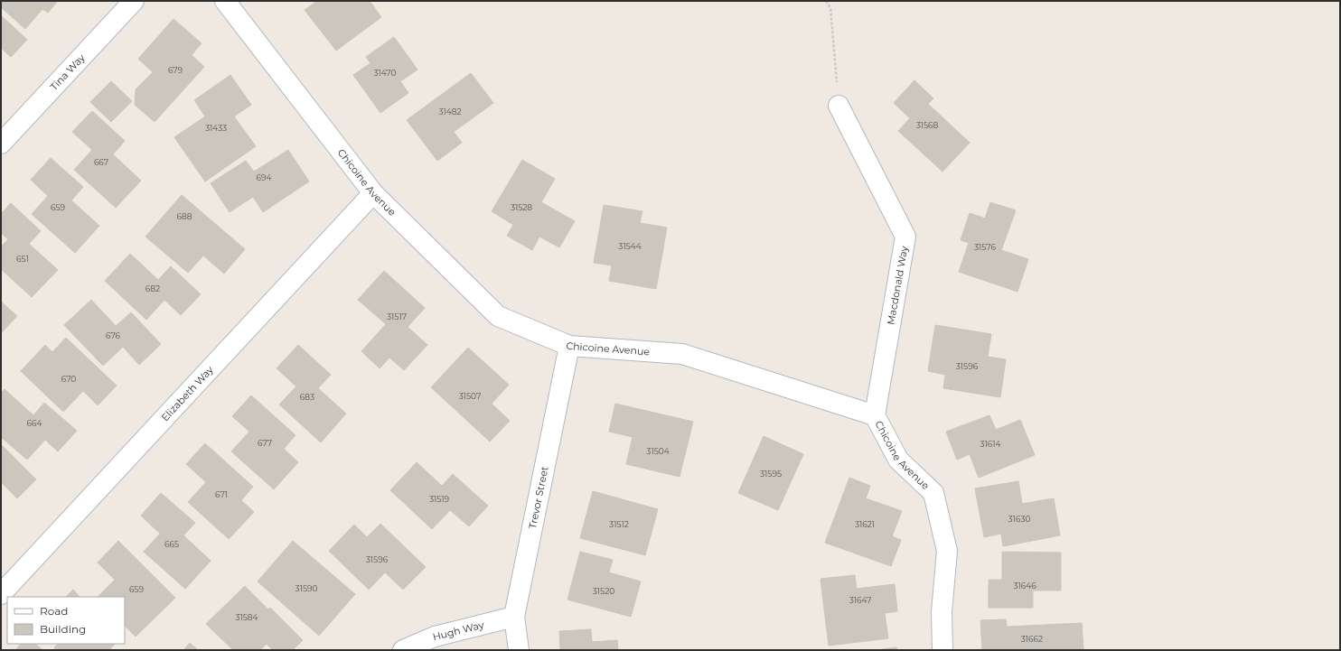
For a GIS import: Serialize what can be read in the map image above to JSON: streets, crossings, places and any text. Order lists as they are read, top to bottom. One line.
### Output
{"streets":{"street":["Tina Way","Chicoine Avenue","Macdonald Way","Elizabeth Way","Trevor Street","Hugh Way"]},"crossings":[["Chicoine Avenue","Macdonald Way"],["Chicoine Avenue","Elizabeth Way"],["Chicoine Avenue","Trevor Street"],["Trevor Street","Hugh Way"]],"house_numbers":["679","31470","31482","31568","31433","667","694","659","31528","688","31544","31576","651","682","31517","676","31596","670","31507","683","664","677","31614","31504","31595","671","31519","31630","31512","31621","665","31596","31646","31590","659","31520","31647","31584","31662"],"legend":["Road","Building"]}
